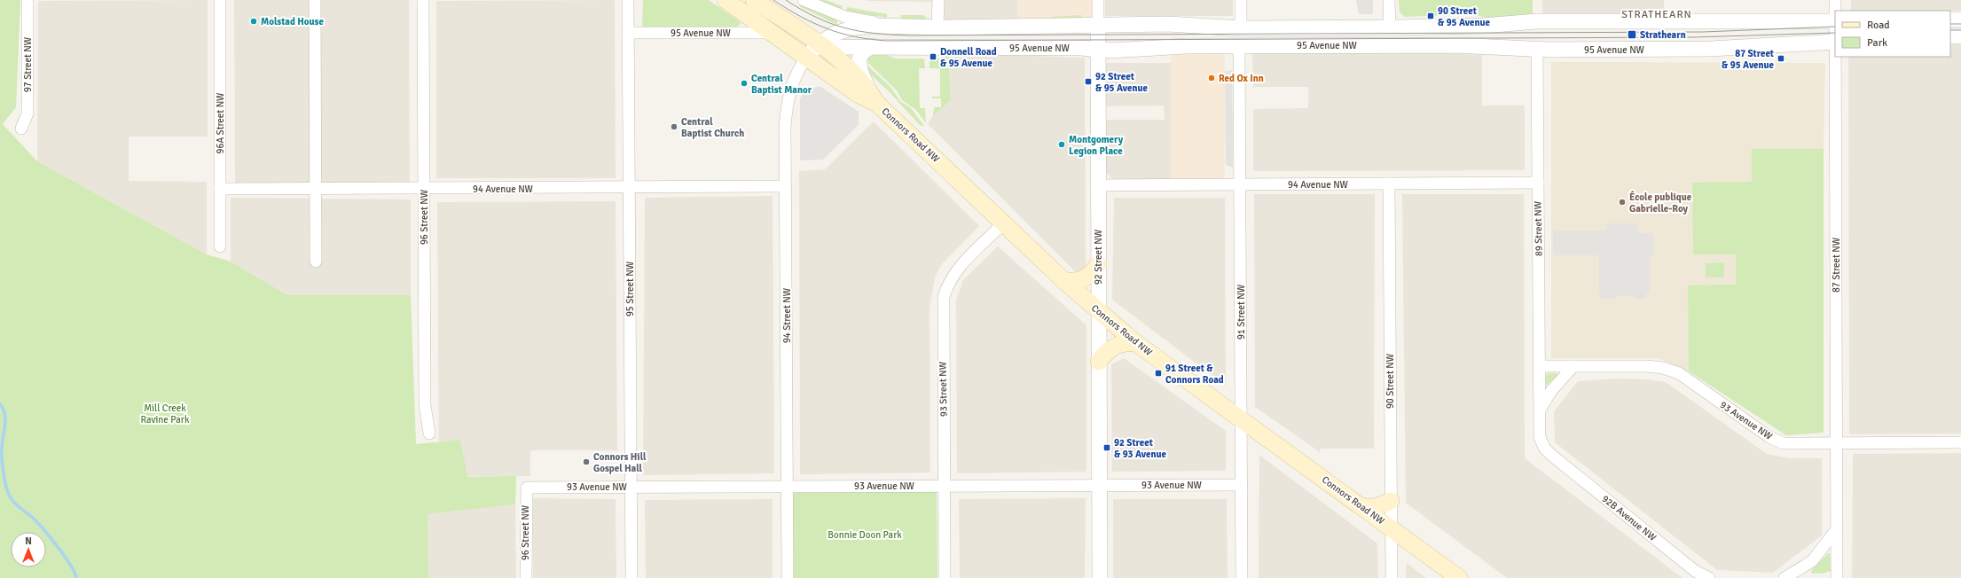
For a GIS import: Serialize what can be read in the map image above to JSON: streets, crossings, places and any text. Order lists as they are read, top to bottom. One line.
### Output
{"streets":{"main road":["Connors Road NW"],"street":["95 Avenue NW","97 Street NW","96A Street NW","94 Avenue NW","96 Street NW","89 Street NW","92 Street NW","87 Street NW","95 Street NW","91 Street NW","94 Street NW","90 Street NW","93 Street NW","93 Avenue NW","92B Avenue NW"]},"crossings":[["95 Avenue NW","Connors Road NW"],["95 Avenue NW","89 Street NW"],["95 Avenue NW","92 Street NW"],["95 Avenue NW","95 Street NW"],["95 Avenue NW","91 Street NW"],["95 Avenue NW","94 Street NW"],["96A Street NW","94 Avenue NW"],["Connors Road NW","92 Street NW"],["Connors Road NW","91 Street NW"],["Connors Road NW","94 Street NW"],["Connors Road NW","90 Street NW"],["Connors Road NW","93 Street NW"],["94 Avenue NW","96 Street NW"],["94 Avenue NW","89 Street NW"],["94 Avenue NW","92 Street NW"],["94 Avenue NW","95 Street NW"],["94 Avenue NW","91 Street NW"],["94 Avenue NW","94 Street NW"],["94 Avenue NW","90 Street NW"],["96 Street NW","93 Avenue NW"],["89 Street NW","93 Avenue NW"],["89 Street NW","92B Avenue NW"],["92 Street NW","93 Avenue NW"],["87 Street NW","93 Avenue NW"],["95 Street NW","93 Avenue NW"],["91 Street NW","93 Avenue NW"],["94 Street NW","93 Avenue NW"],["93 Street NW","93 Avenue NW"]],"districts":["STRATHEARN"],"parks":["Mill Creek Ravine Park","Bonnie Doon Park"],"places":{"transit":["90 Street & 95 Avenue","Strathearn","Donnell Road & 95 Avenue","87 Street & 95 Avenue","92 Street & 95 Avenue","91 Street & Connors Road","92 Street & 93 Avenue"],"other":["Molstad House","Red Ox Inn","Central Baptist Manor","Central Baptist Church","Montgomery Legion Place","École publique Gabrielle-Roy","Connors Hill Gospel Hall"]},"legend":["Road","Park"],"north":"top"}
